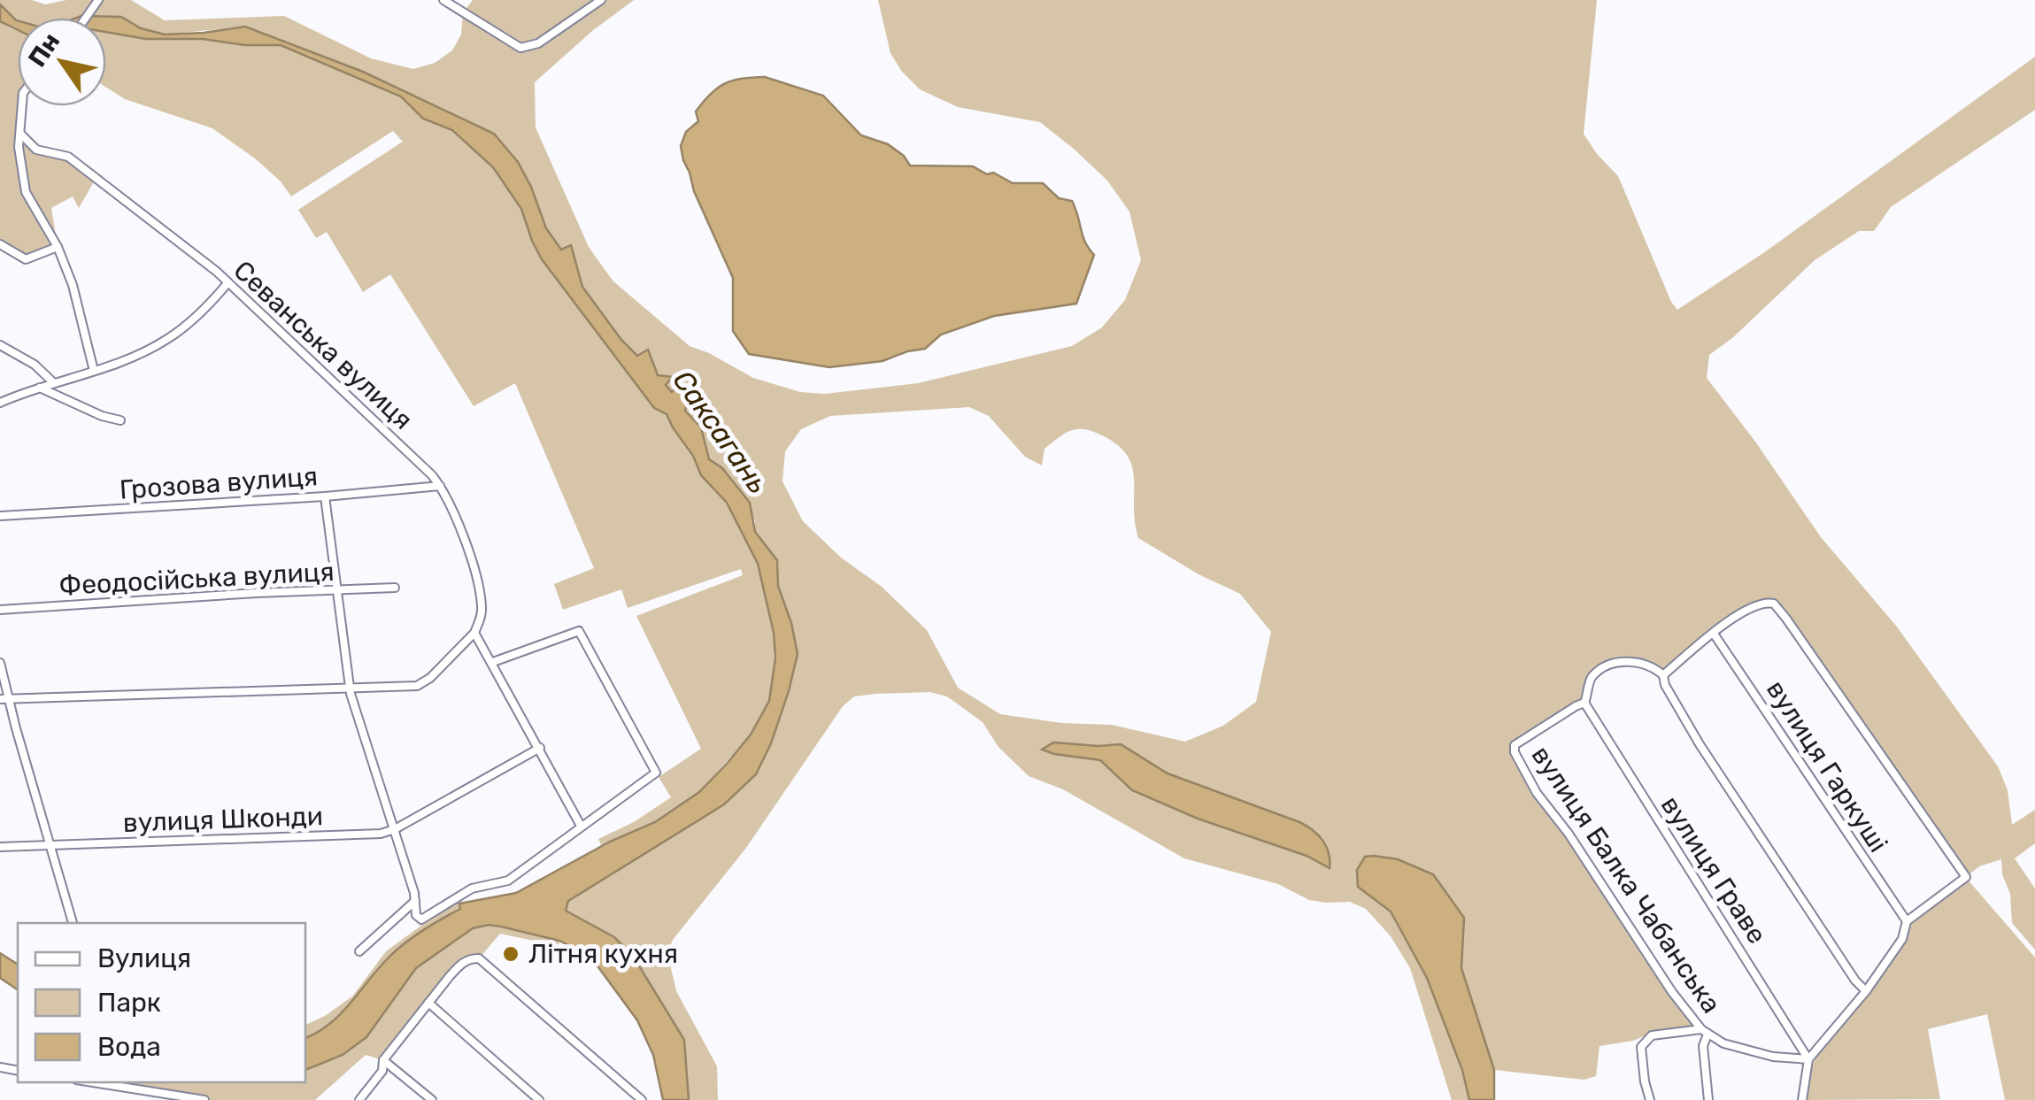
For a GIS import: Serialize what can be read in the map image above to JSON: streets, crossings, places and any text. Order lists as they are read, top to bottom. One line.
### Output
{"streets":{"street":["Севанська вулиця","Грозова вулиця","Феодосійська вулиця","вулиця Гаркуші","вулиця Шконди","вулиця Граве","вулиця Балка Чабанська"]},"crossings":[["Севанська вулиця","Грозова вулиця"],["вулиця Граве","вулиця Балка Чабанська"]],"water":["Саксагань"],"places":["Літня кухня"],"legend":["Вулиця","Парк","Вода"],"north":"top left"}
